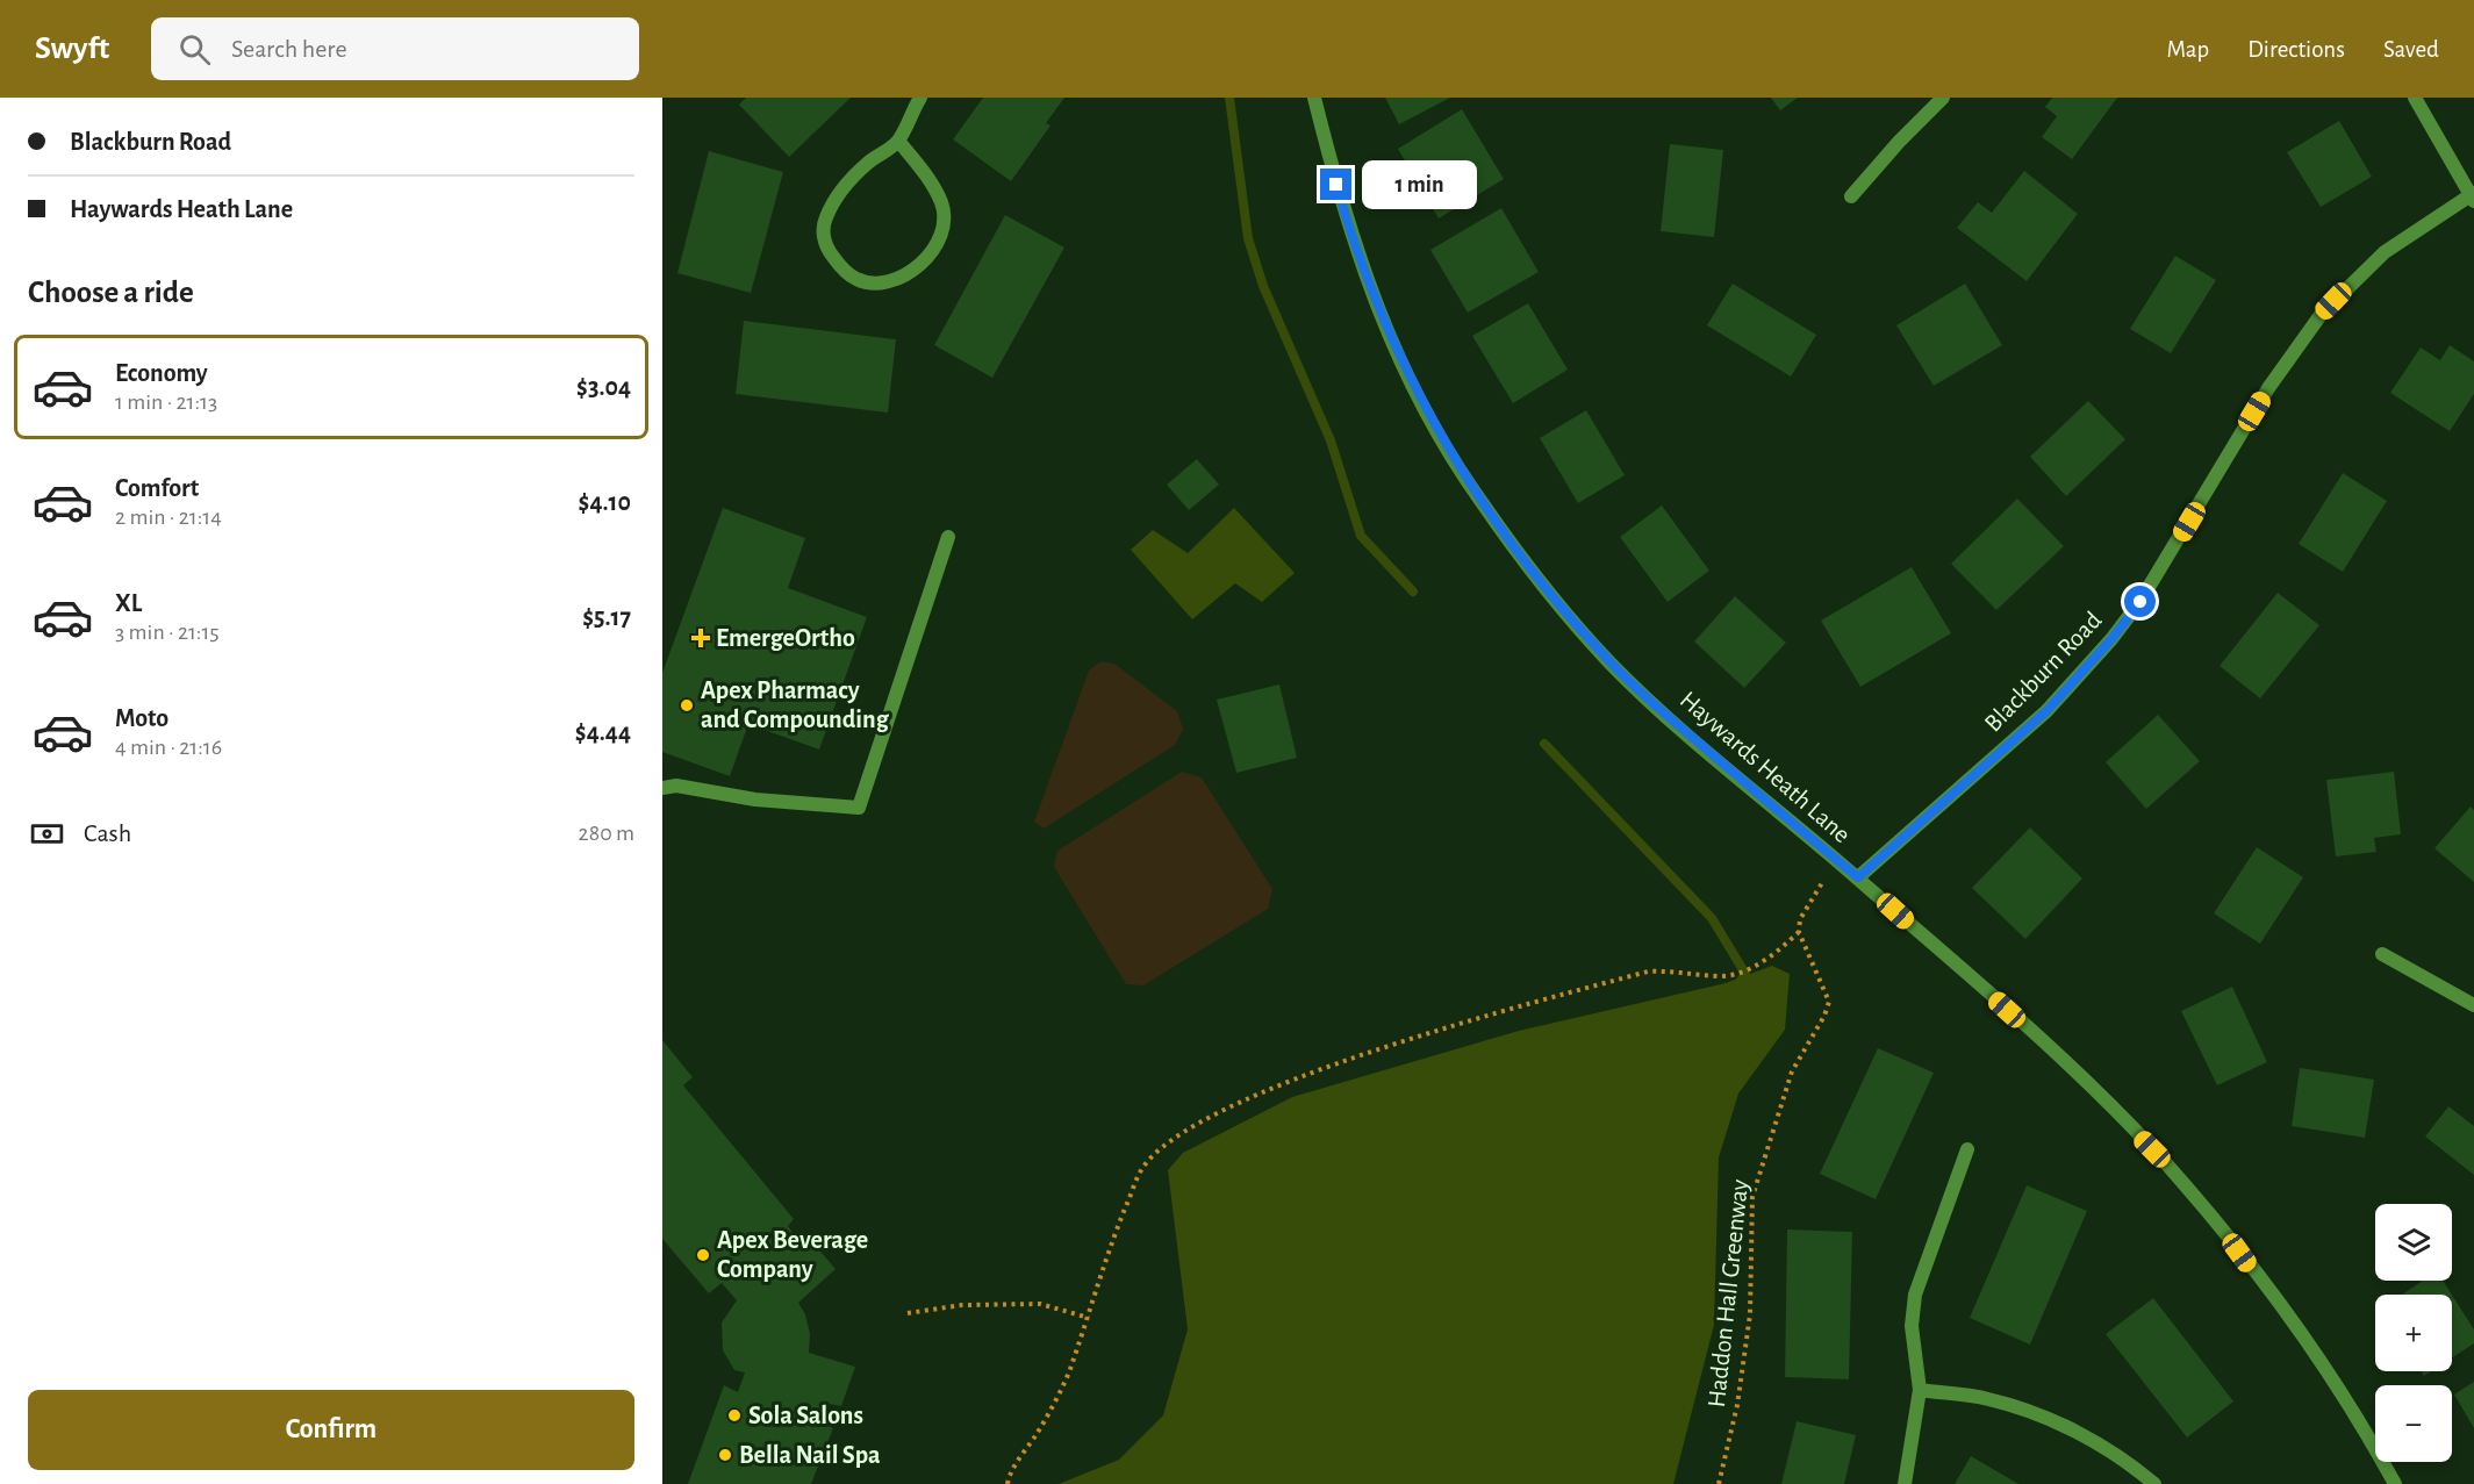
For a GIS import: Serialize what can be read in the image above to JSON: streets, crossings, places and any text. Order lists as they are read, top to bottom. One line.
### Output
{"streets":{"street":["Blackburn Road","Haywards Heath Lane"],"path":["Haddon Hall Greenway"]},"crossings":[["Blackburn Road","Haywards Heath Lane"]],"places":{"health":["EmergeOrtho"],"other":["Apex Pharmacy and Compounding","Apex Beverage Company","Sola Salons","Bella Nail Spa"]},"page":{"header":"Swyft","search":"Search here","nav":["Map","Directions","Saved"],"banner":["Blackburn Road","Haywards Heath Lane"],"bubble":"1 min","heading":"Choose a ride","list":[{"name":"Economy","note":"1 min · 21:13","value":"$3.04"},{"name":"Comfort","note":"2 min · 21:14","value":"$4.10"},{"name":"XL","note":"3 min · 21:15","value":"$5.17"},{"name":"Moto","note":"4 min · 21:16","value":"$4.44"}],"pay":["Cash","280 m"],"map_buttons":["+","−"],"buttons":"Confirm"}}
